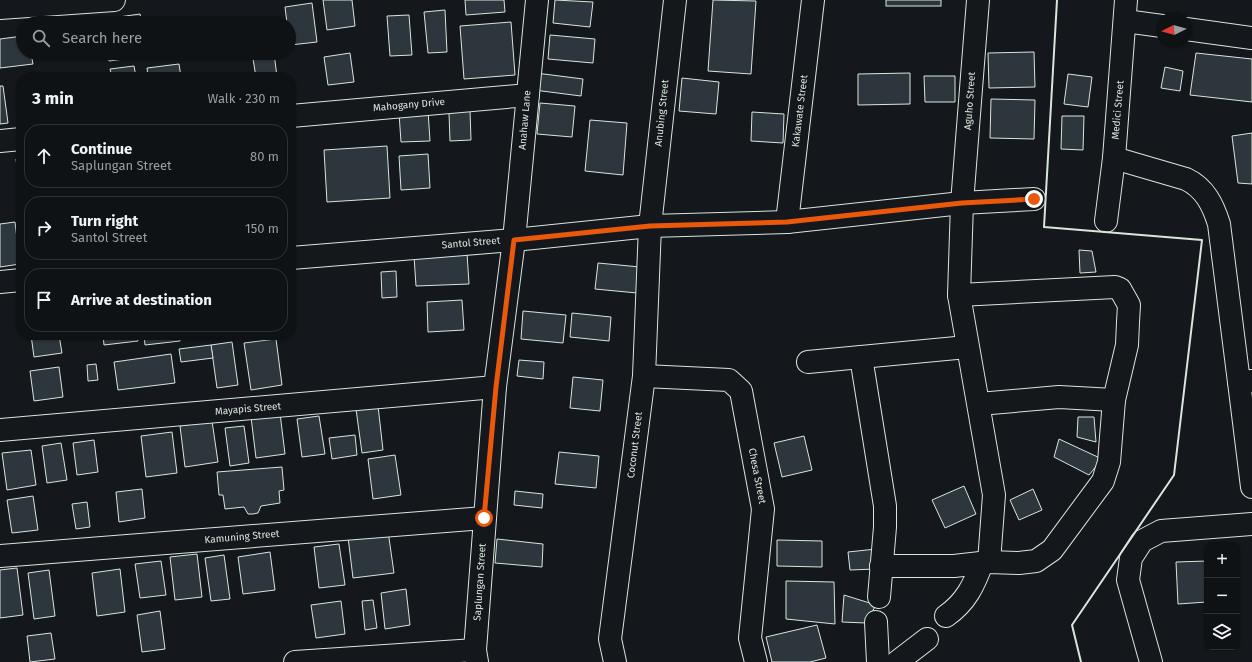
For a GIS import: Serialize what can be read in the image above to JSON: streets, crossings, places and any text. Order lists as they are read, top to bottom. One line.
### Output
{"streets":{"street":["Aguho Street","Mahogany Drive","Medici Street","Kakawate Street","Anubing Street","Anahaw Lane","Santol Street","Mayapis Street","Coconut Street","Chesa Street","Kamuning Street","Saplungan Street"]},"crossings":[["Aguho Street","Santol Street"],["Mahogany Drive","Anahaw Lane"],["Kakawate Street","Santol Street"],["Anubing Street","Santol Street"],["Anubing Street","Coconut Street"],["Anahaw Lane","Santol Street"],["Anahaw Lane","Saplungan Street"],["Santol Street","Coconut Street"],["Santol Street","Saplungan Street"],["Mayapis Street","Saplungan Street"],["Coconut Street","Chesa Street"],["Kamuning Street","Saplungan Street"]],"north":"left","page":{"search":"Search here","heading":["3 min","Walk · 230 m"],"list":[["Continue","Saplungan Street","80 m"],["Turn right","Santol Street","150 m"],"Arrive at destination"],"map_buttons":["+","−"]}}
